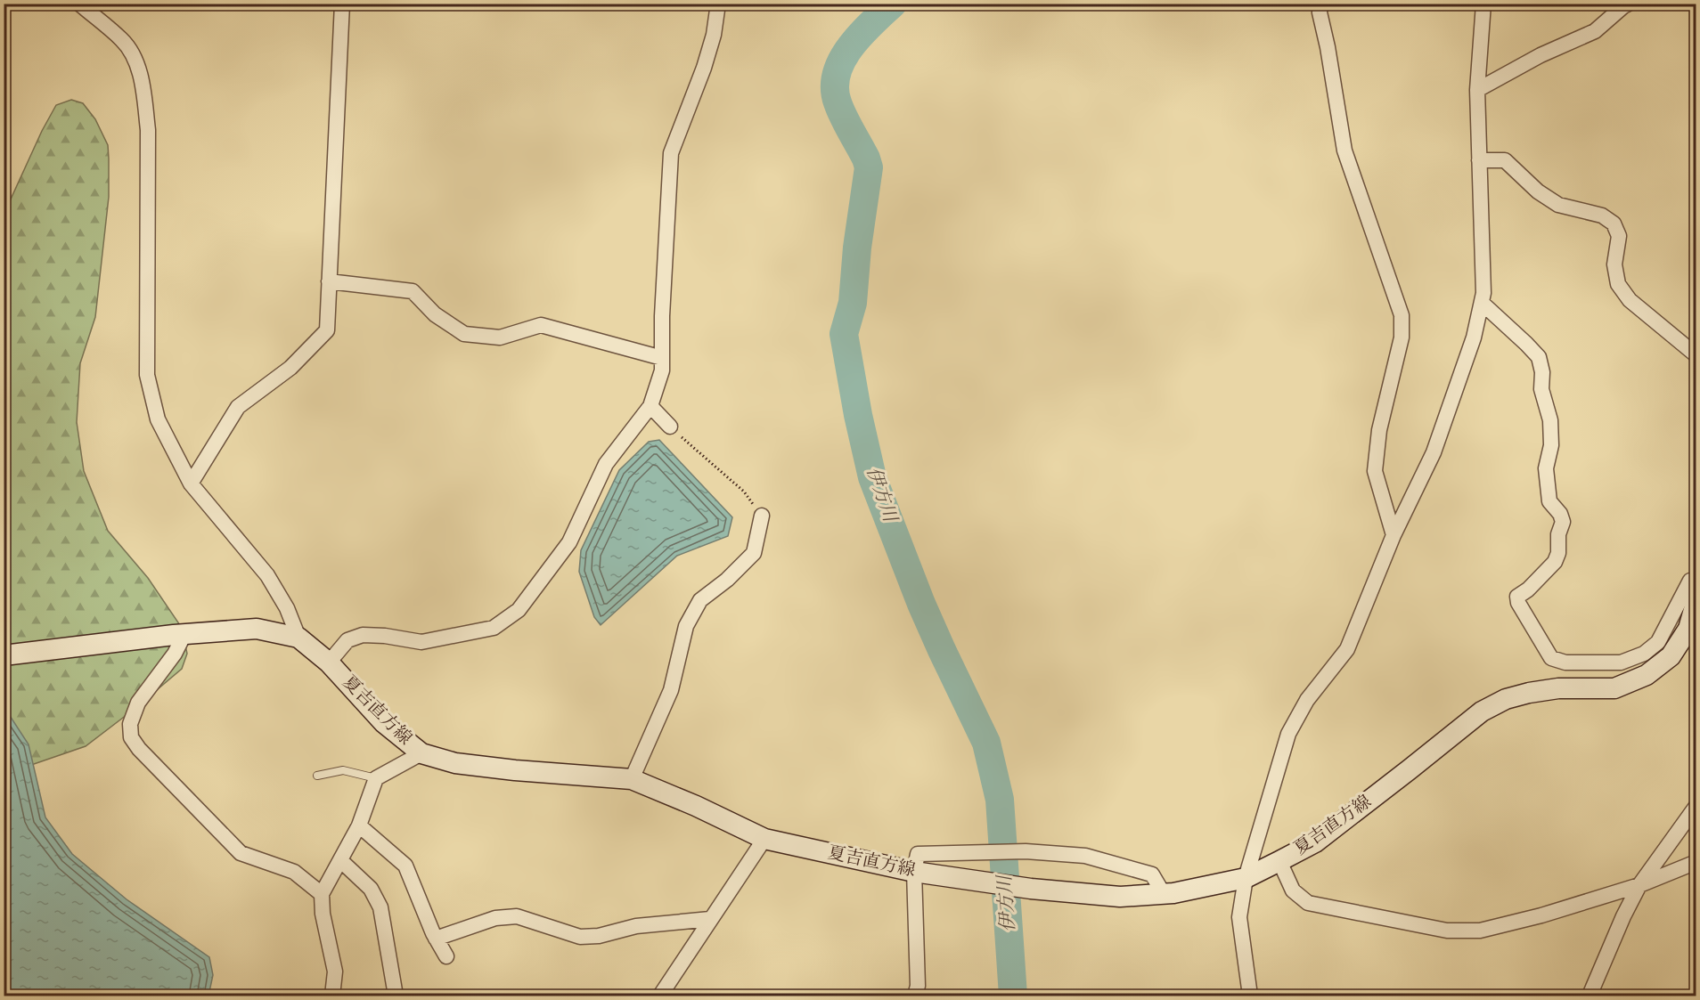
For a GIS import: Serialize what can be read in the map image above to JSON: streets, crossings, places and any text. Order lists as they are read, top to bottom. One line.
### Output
{"streets":{"main road":["夏吉直方線"]},"water":["伊方川"]}
